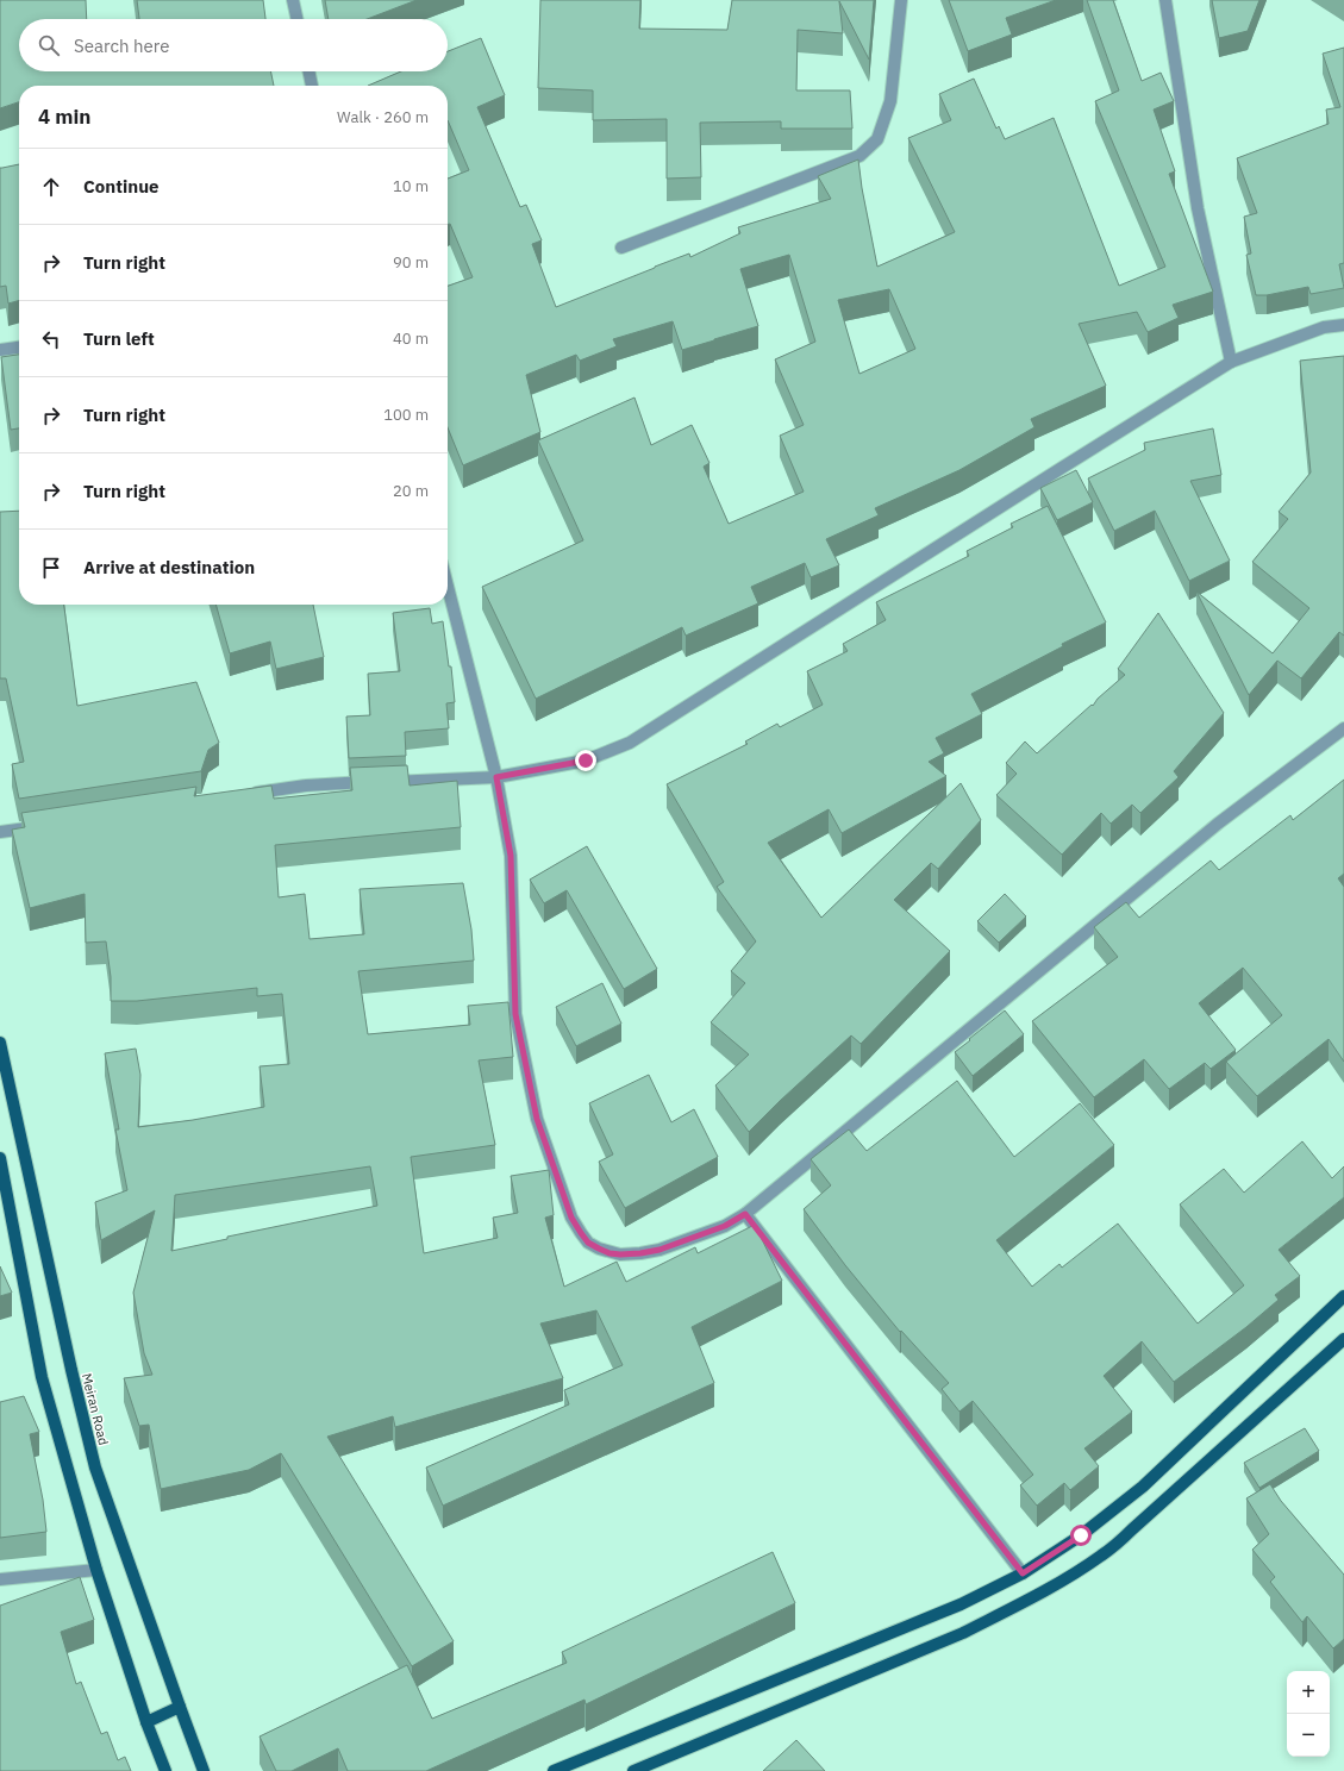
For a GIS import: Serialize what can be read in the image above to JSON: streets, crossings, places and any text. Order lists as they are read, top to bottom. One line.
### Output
{"streets":{"main road":["Meiran Road"]},"page":{"search":"Search here","heading":["4 min","Walk · 260 m"],"list":[["Continue","10 m"],["Turn right","90 m"],["Turn left","40 m"],["Turn right","100 m"],["Turn right","20 m"],"Arrive at destination"],"map_buttons":["+","−"]}}
